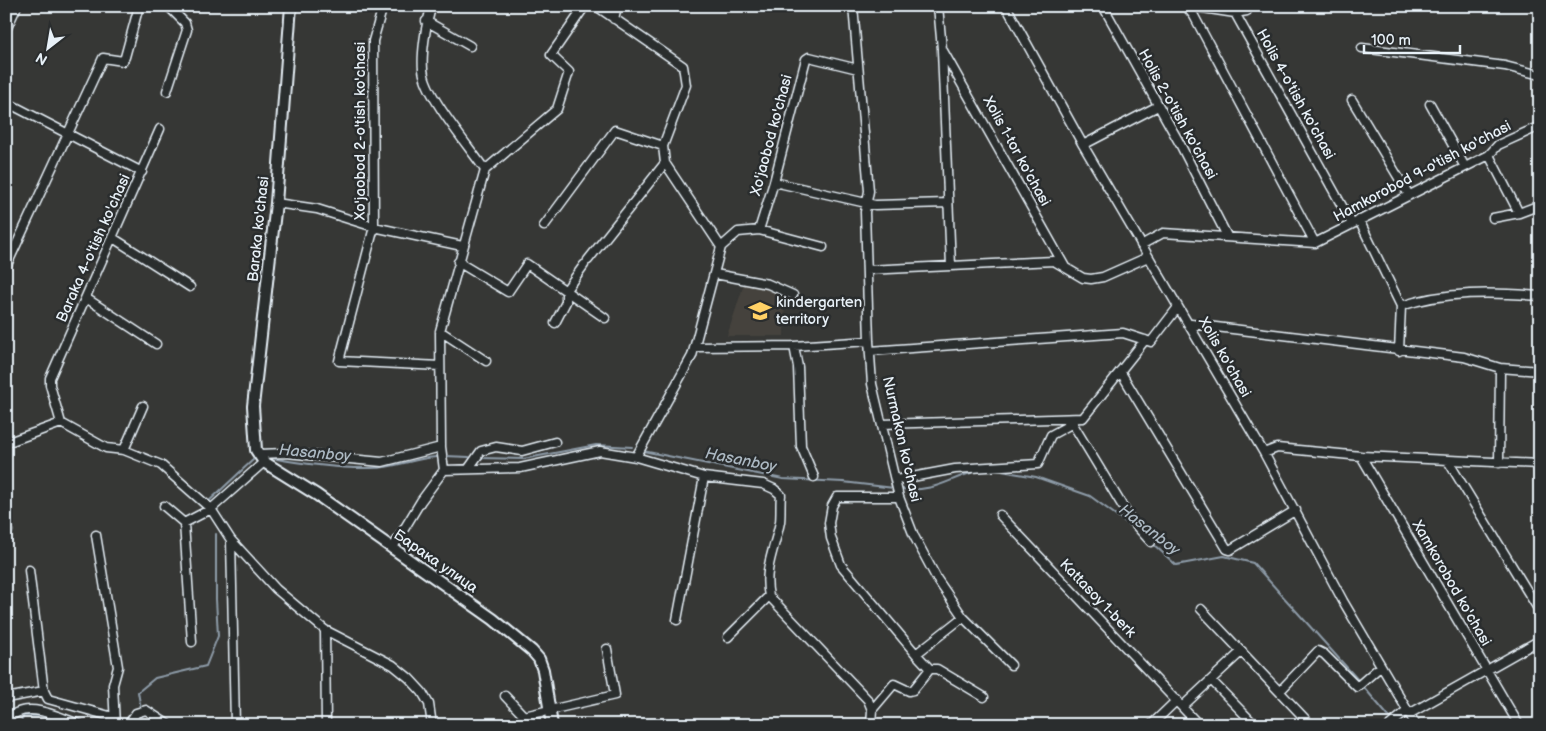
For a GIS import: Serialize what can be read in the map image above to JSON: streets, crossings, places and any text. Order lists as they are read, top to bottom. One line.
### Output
{"streets":{"main road":["Baraka ko'chasi","Барака улица"],"street":["Holis 4-o'tish ko'chasi","Holis 2-o'tish ko'chasi","Xo'jaobod 2-o'tish ko'chasi","Xo'jaobod ko'chasi","Xolis 1-tor ko'chasi","Hamkorobod 9-o'tish ko'chasi","Baraka 4-o'tish ko'chasi","Xolis ko'chasi","Nurmakon ko'chasi","Xamkorobod ko'chasi","Kattasoy 1-berk"]},"crossings":[["Holis 4-o'tish ko'chasi","Hamkorobod 9-o'tish ko'chasi"],["Holis 2-o'tish ko'chasi","Hamkorobod 9-o'tish ko'chasi"],["Xo'jaobod ko'chasi","Nurmakon ko'chasi"],["Hamkorobod 9-o'tish ko'chasi","Xolis ko'chasi"],["Baraka ko'chasi","Барака улица"]],"water":["Hasanboy"],"places":{"school or university":["kindergarten territory"]},"scale_bar":"100 m","north":"bottom left"}
